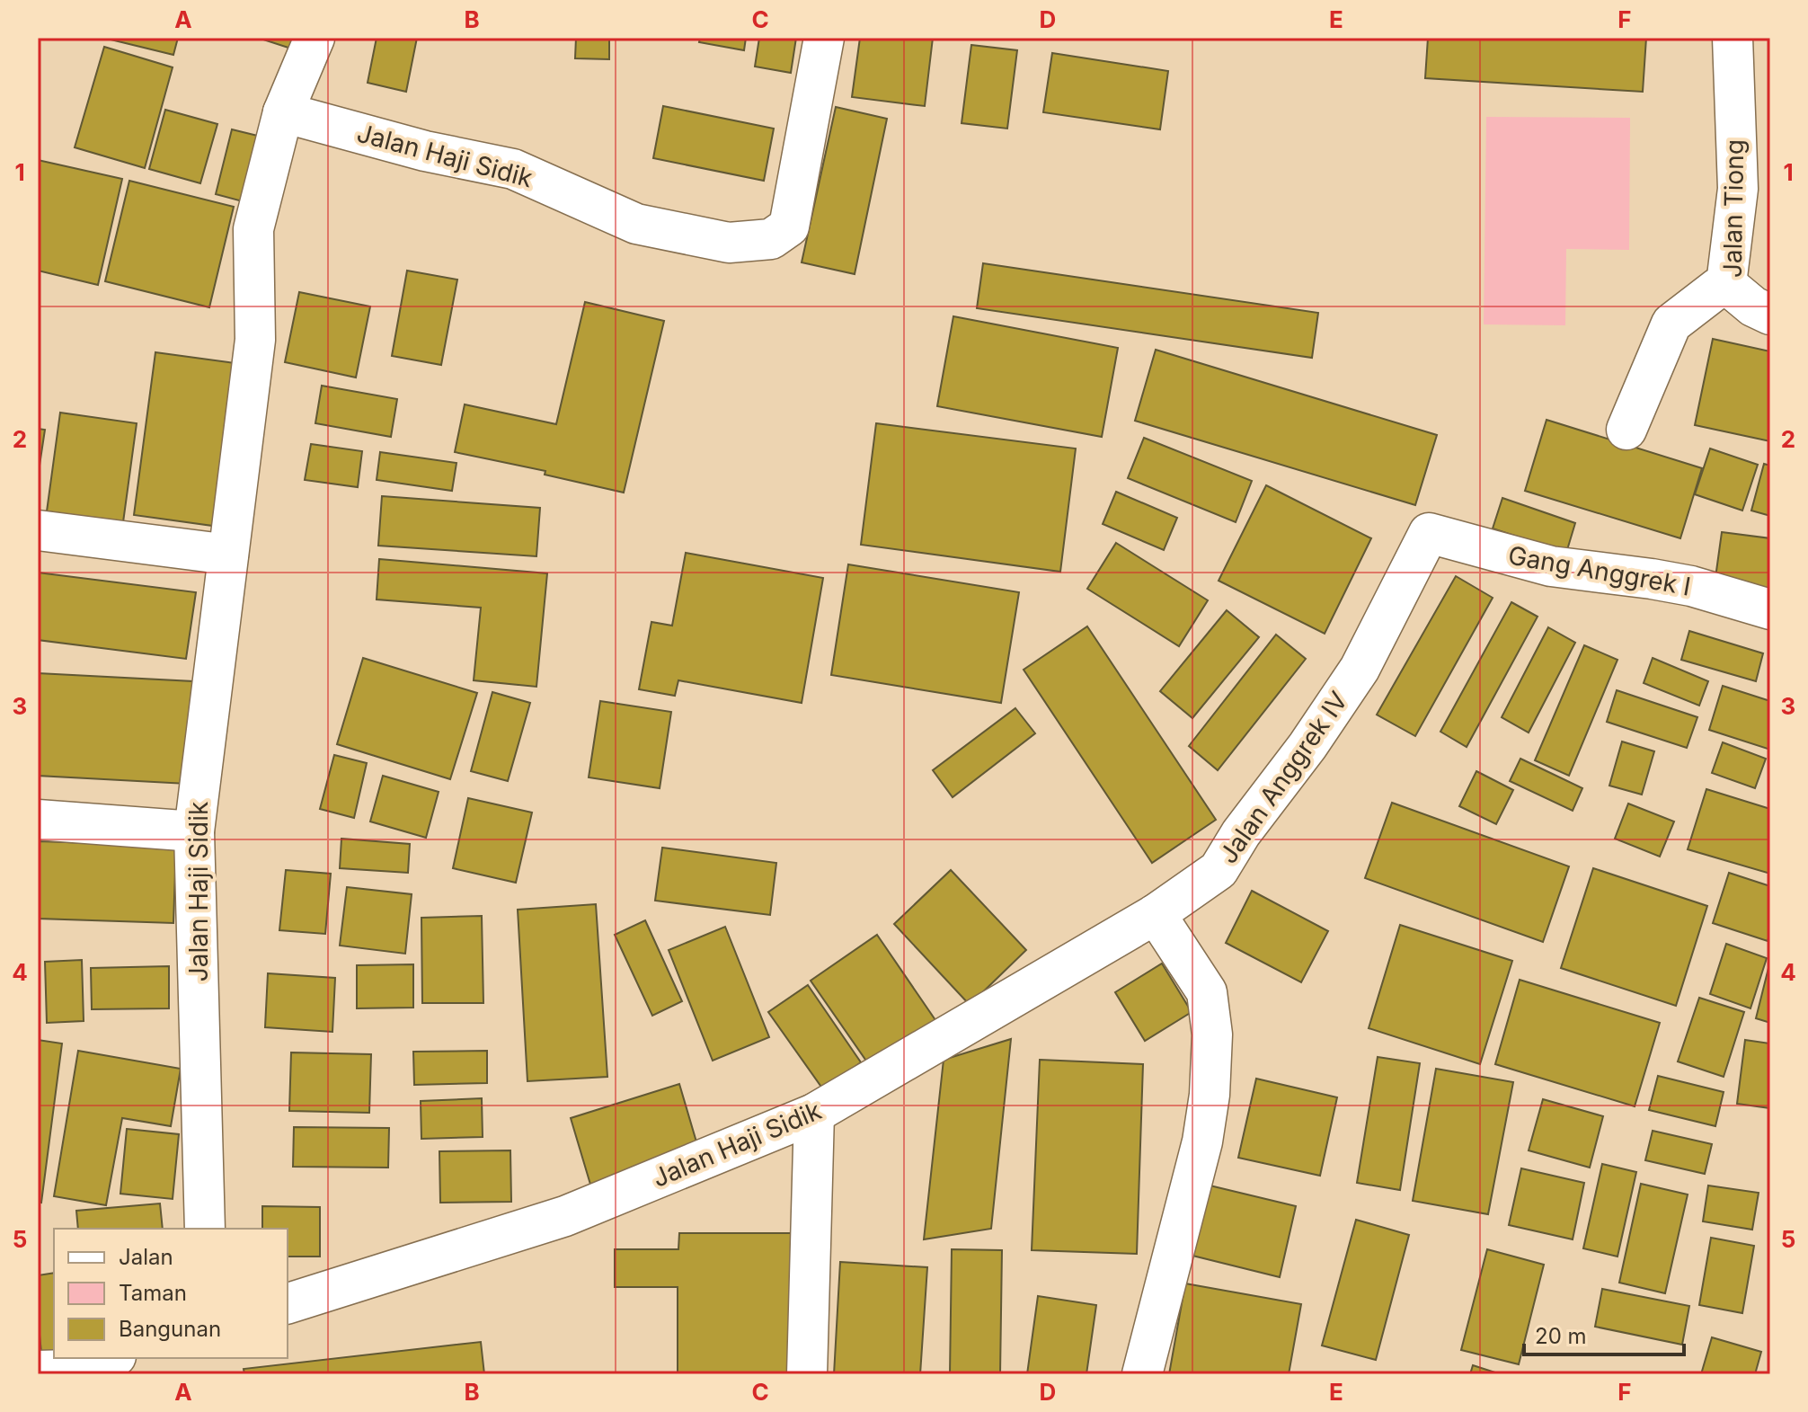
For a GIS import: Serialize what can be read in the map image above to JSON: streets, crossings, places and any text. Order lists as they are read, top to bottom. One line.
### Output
{"streets":{"street":["Jalan Haji Sidik","Jalan Tiong","Gang Anggrek I","Jalan Anggrek IV"]},"crossings":[["Jalan Haji Sidik","Jalan Anggrek IV"],["Gang Anggrek I","Jalan Anggrek IV"]],"legend":["Jalan","Taman","Bangunan"],"scale_bar":"20 m","grid":{"columns":["A","B","C","D","E","F"],"rows":["1","2","3","4","5"]}}
